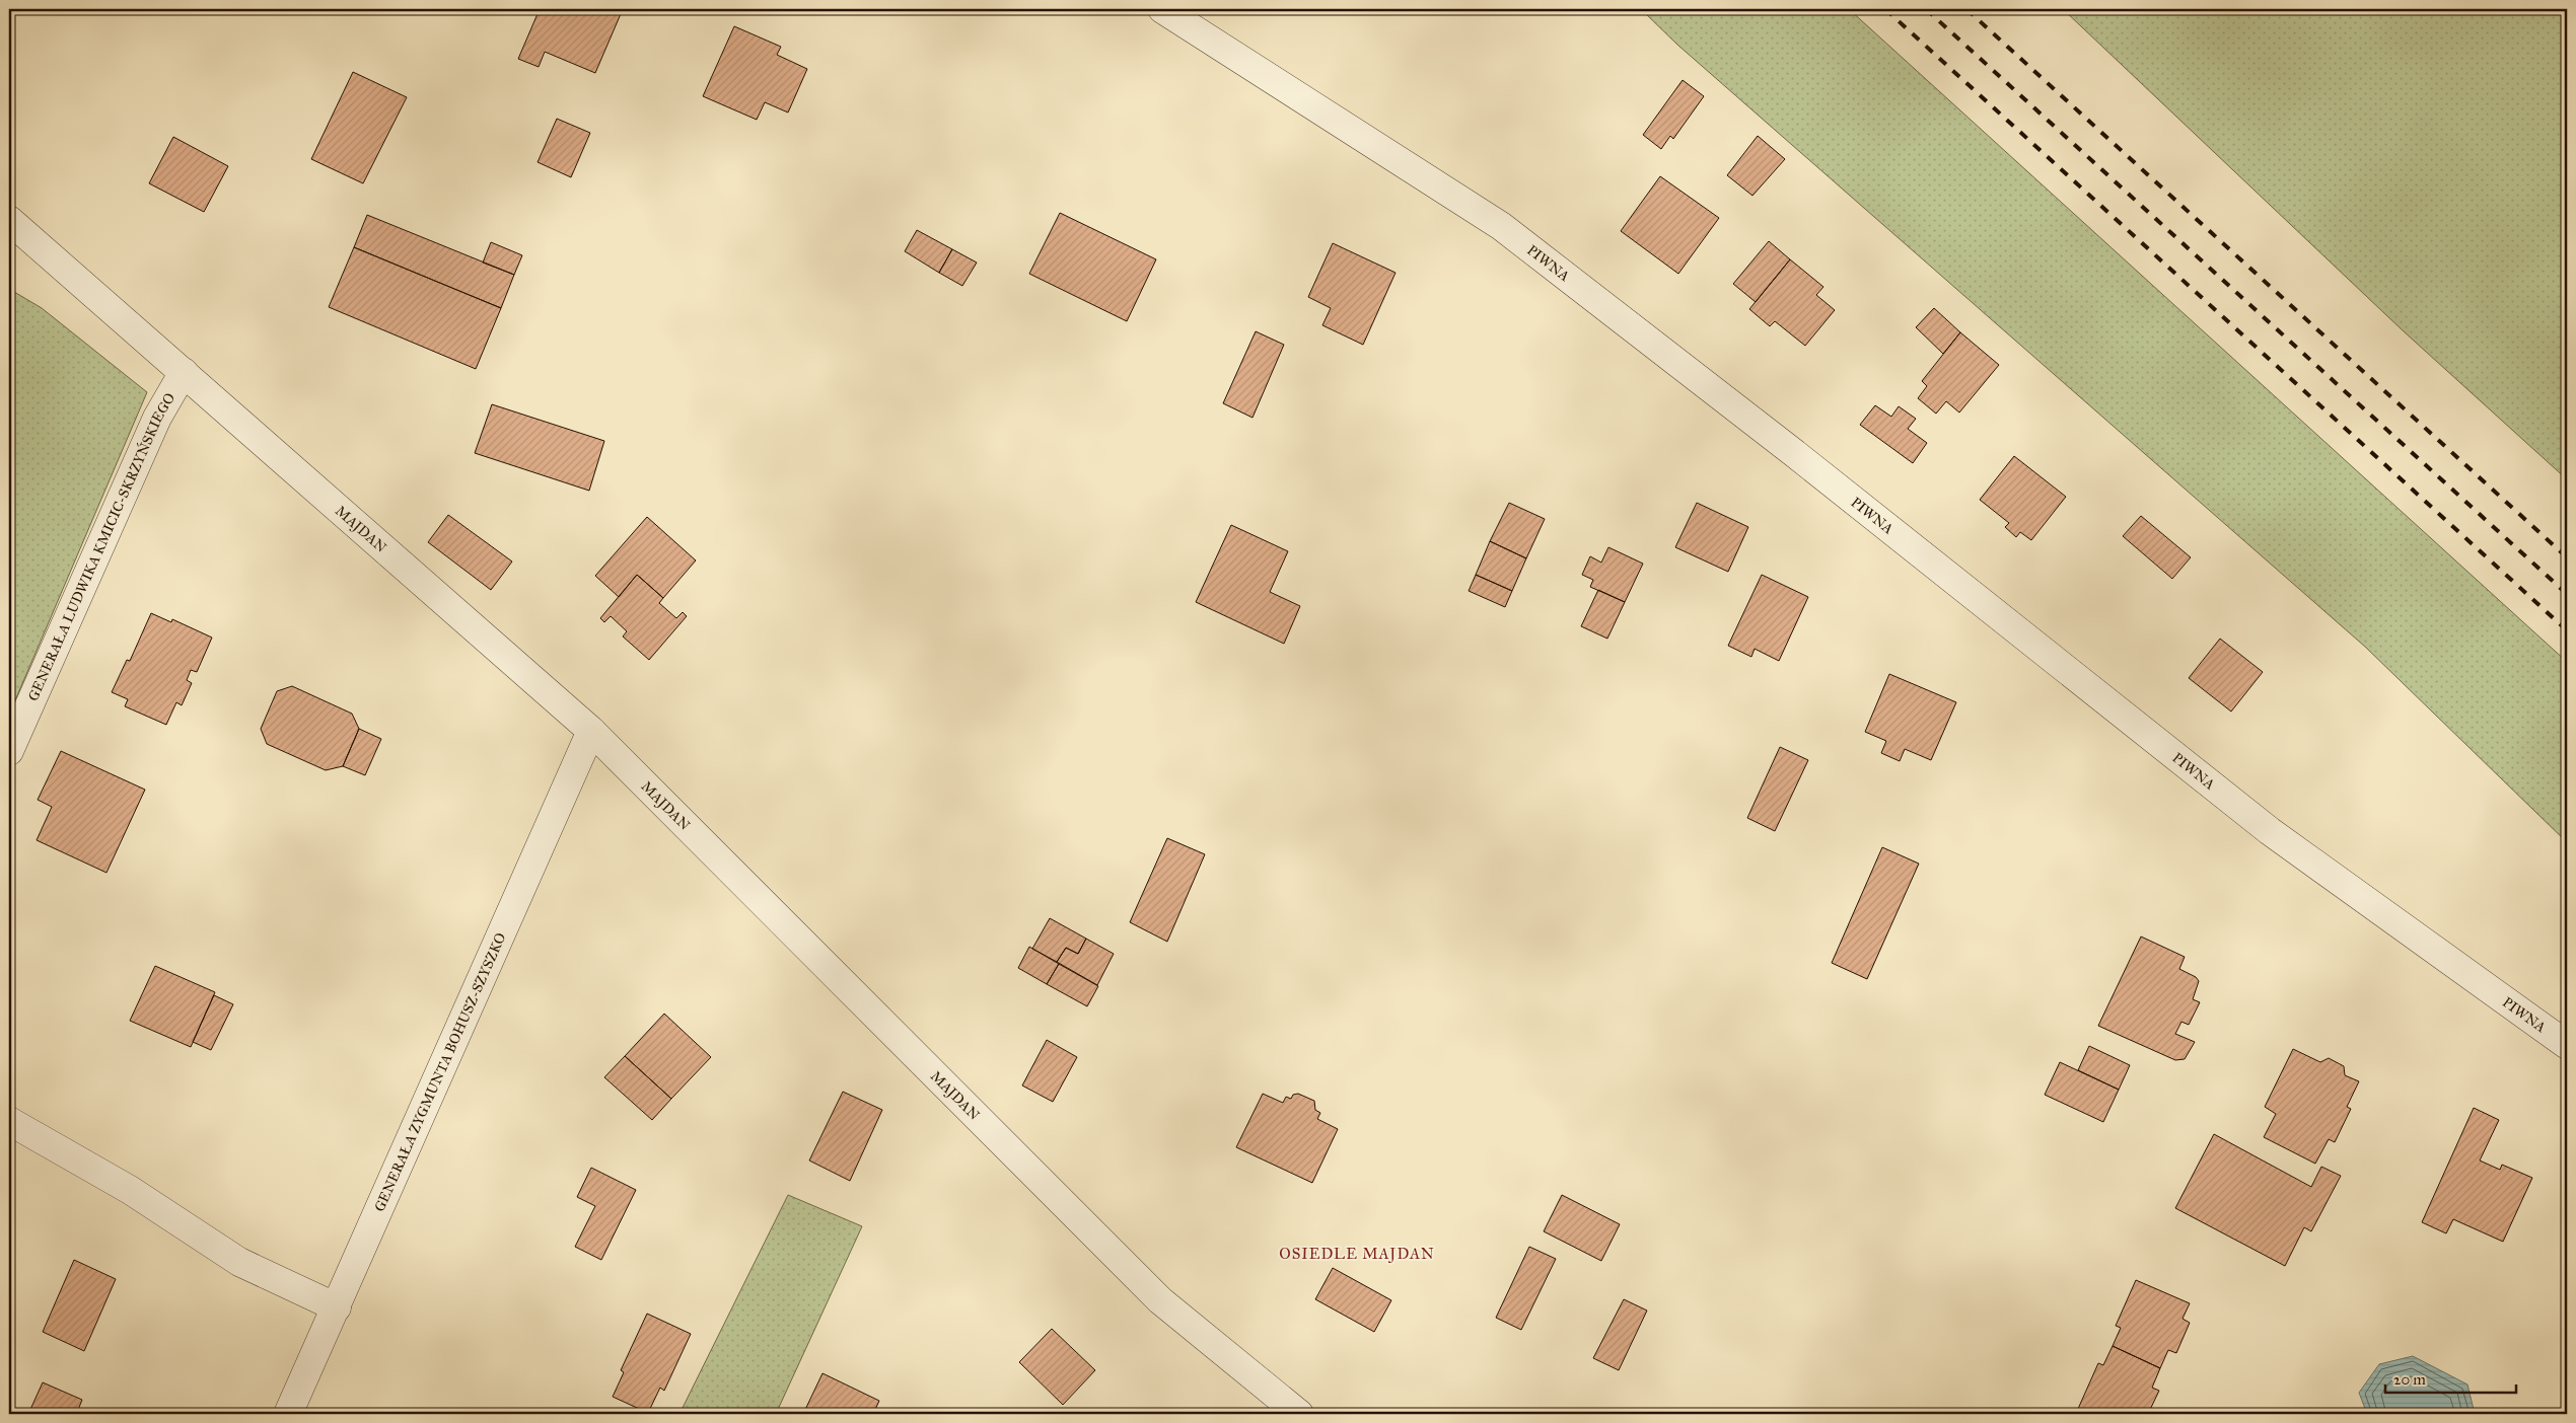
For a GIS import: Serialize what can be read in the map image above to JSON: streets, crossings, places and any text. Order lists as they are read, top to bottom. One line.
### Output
{"streets":{"street":["PIWNA","MAJDAN","GENERAŁA LUDWIKA KMICIC-SKRZYŃSKIEGO","GENERAŁA ZYGMUNTA BOHUSZ-SZYSZKO"]},"crossings":[["MAJDAN","GENERAŁA LUDWIKA KMICIC-SKRZYŃSKIEGO"],["MAJDAN","GENERAŁA ZYGMUNTA BOHUSZ-SZYSZKO"]],"districts":["OSIEDLE MAJDAN"],"scale_bar":"20 m"}
